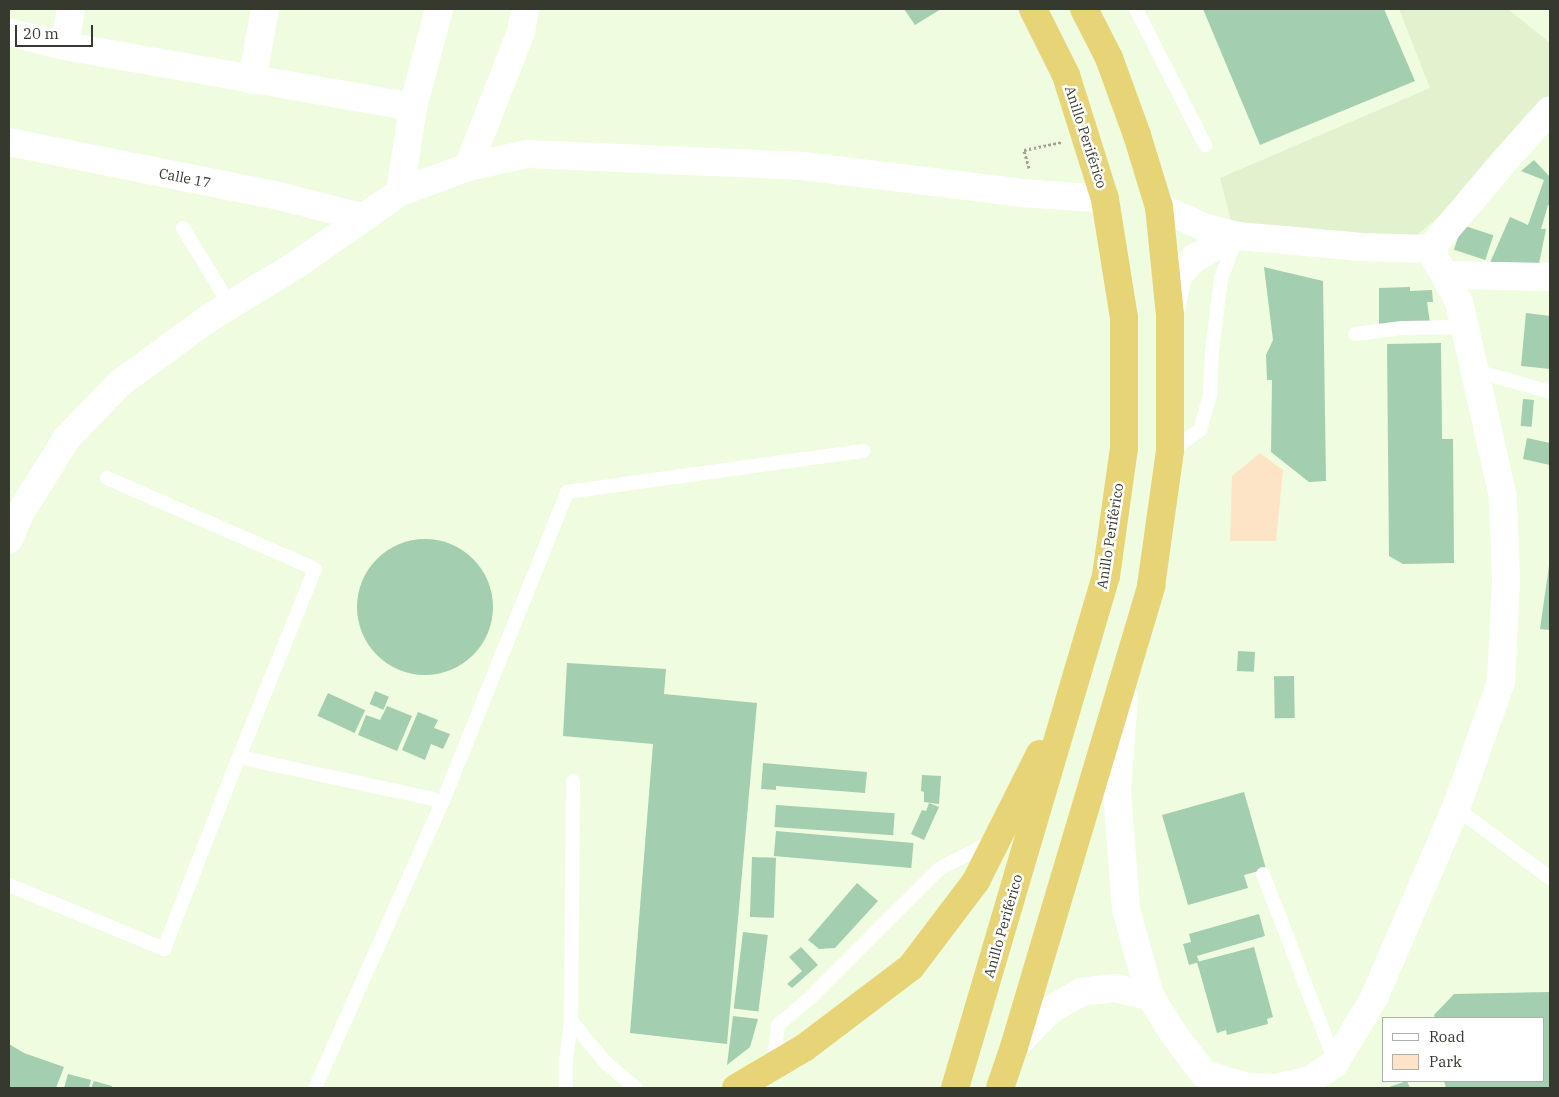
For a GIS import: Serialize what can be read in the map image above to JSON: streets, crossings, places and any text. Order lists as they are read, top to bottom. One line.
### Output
{"streets":{"highway":["Anillo Periférico"],"street":["Calle 17"]},"legend":["Road","Park"],"scale_bar":"20 m"}
